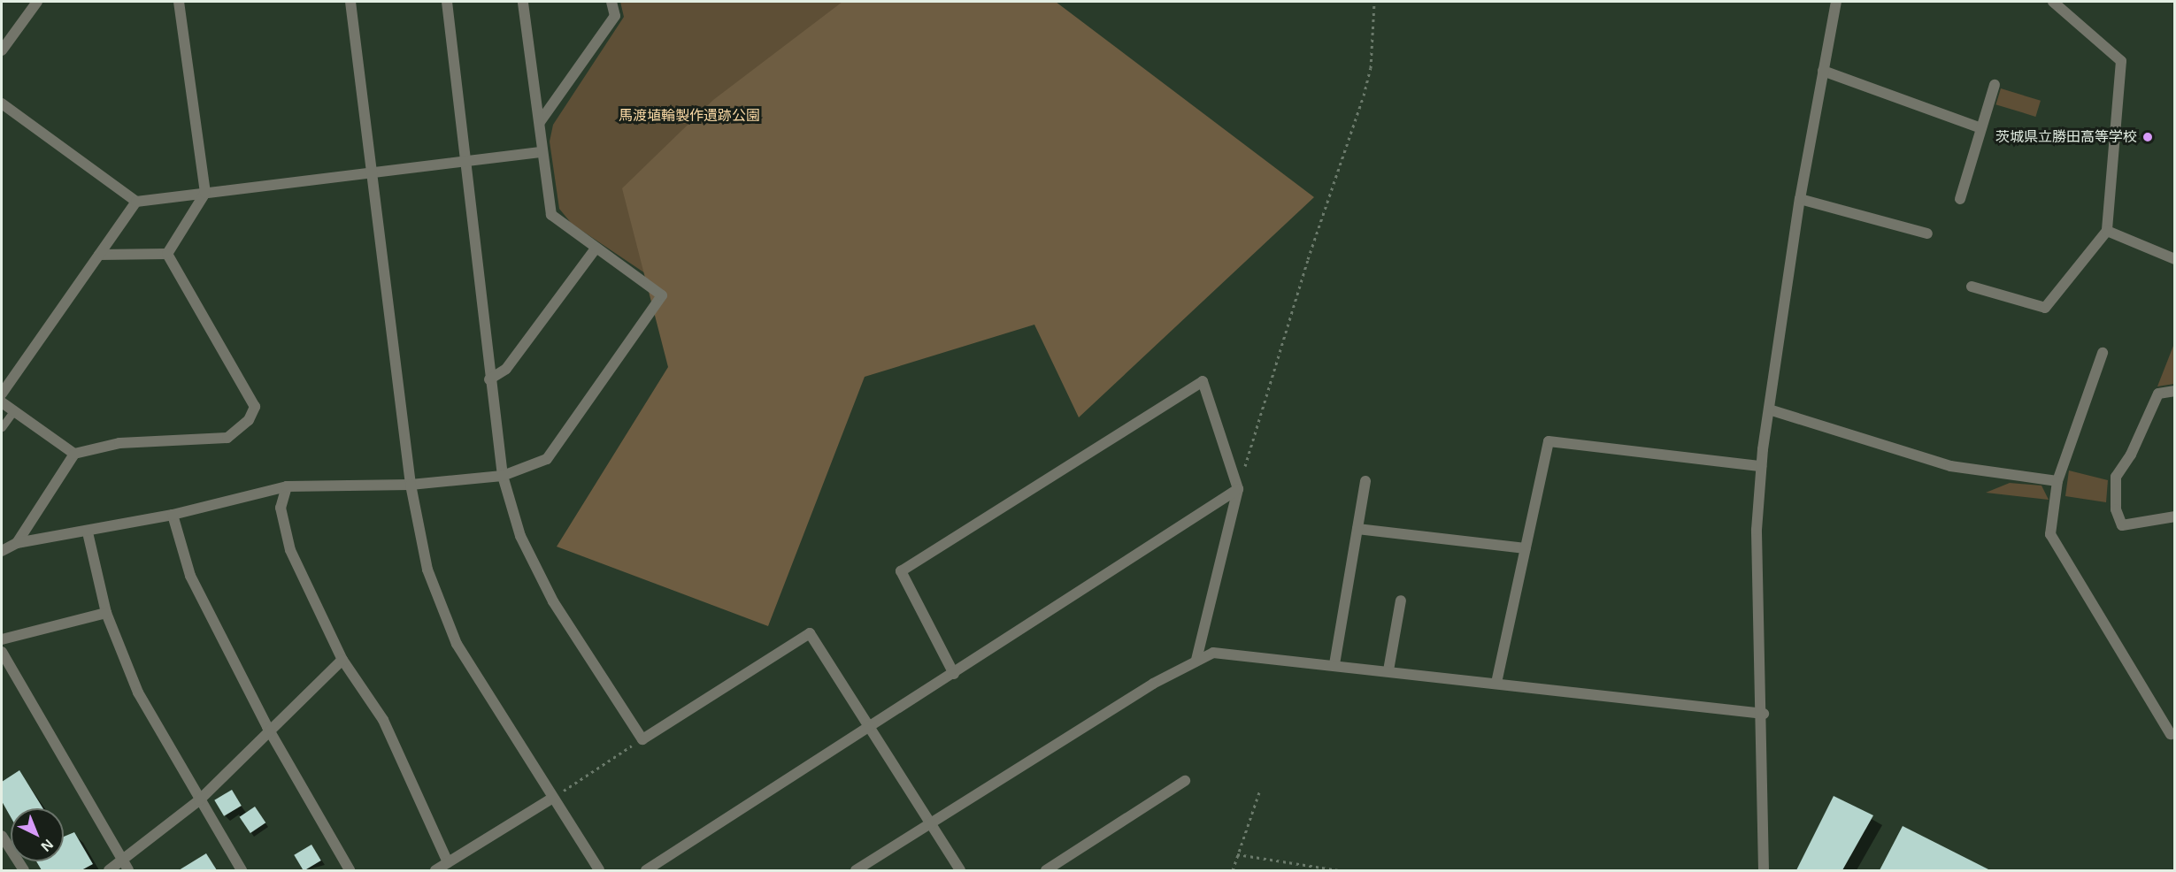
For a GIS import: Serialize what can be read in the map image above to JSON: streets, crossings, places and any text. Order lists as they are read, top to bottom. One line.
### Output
{"parks":["馬渡埴輪製作遺跡公園"],"places":["茨城県立勝田高等学校"],"north":"bottom right"}
